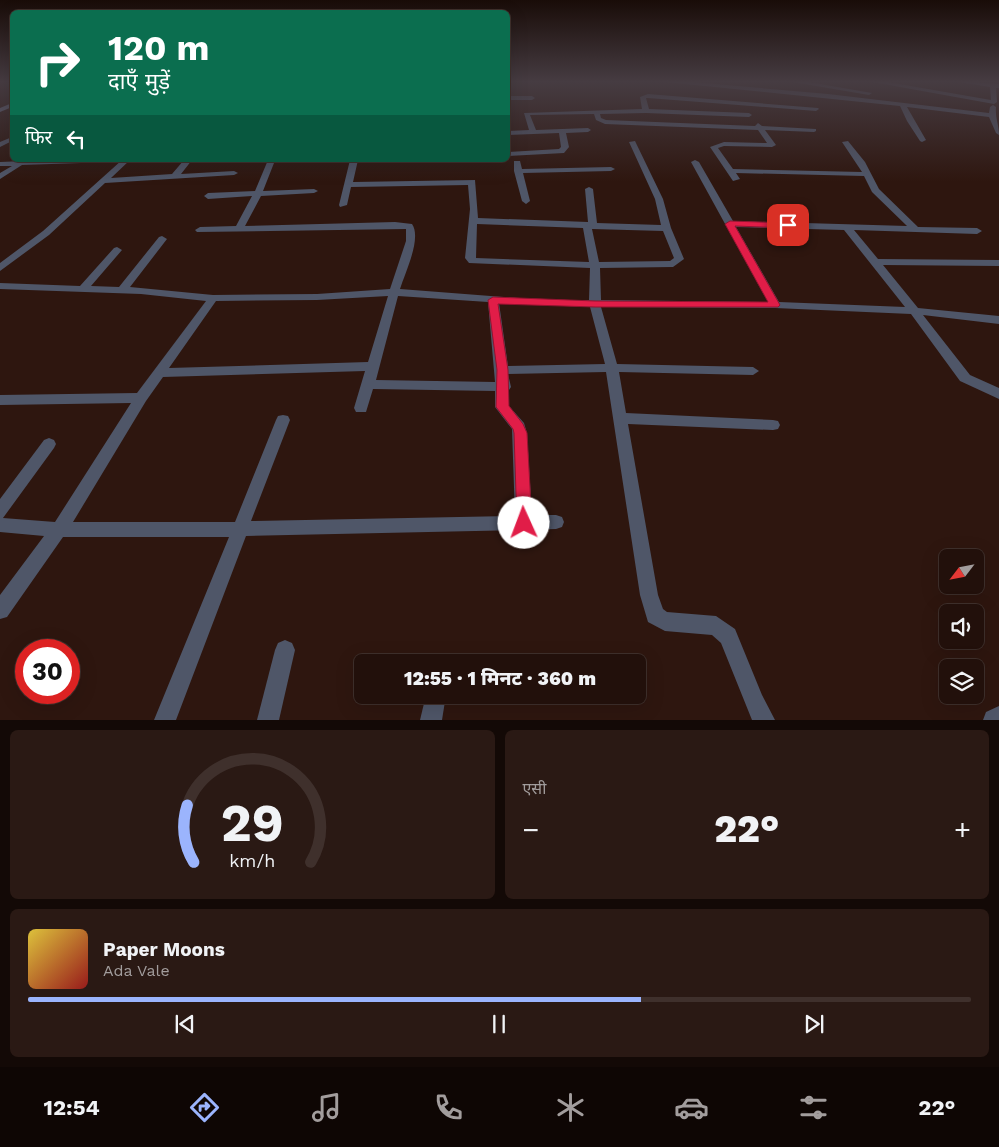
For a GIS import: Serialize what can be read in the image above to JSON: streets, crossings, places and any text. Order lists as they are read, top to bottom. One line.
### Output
{"north":"bottom left","page":{"turn":["120 m","दाएँ मुड़ें"],"then":"फिर","limit":"30","trip":"12:55 · 1 मिनट · 360 m","tile":"एसी","heat":["−","22°","+"],"song":["Paper Moons","Ada Vale"],"tabs":["12:54","22°"],"gauge":["29","km/h"]}}
